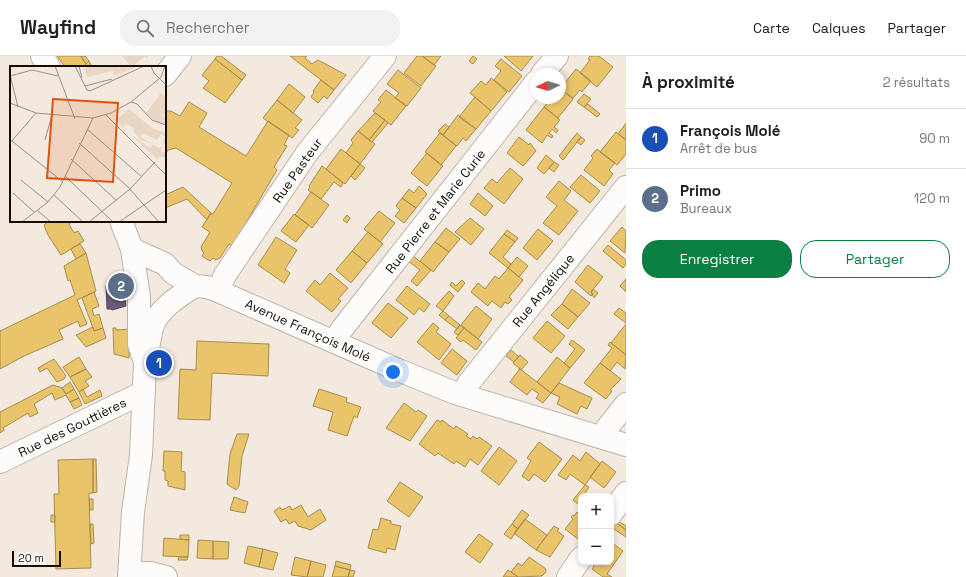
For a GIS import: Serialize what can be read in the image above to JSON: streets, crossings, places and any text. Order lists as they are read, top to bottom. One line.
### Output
{"streets":{"street":["Rue Pasteur","Rue Pierre et Marie Curie","Rue Angélique","Avenue François Molé","Rue des Gouttières"]},"crossings":[["Rue Pasteur","Avenue François Molé"],["Rue Pierre et Marie Curie","Avenue François Molé"],["Rue Angélique","Avenue François Molé"]],"scale_bar":"20 m","north":"left","page":{"header":"Wayfind","search":"Rechercher","nav":["Carte","Calques","Partager"],"heading":["À proximité","2 résultats"],"list":[{"mark":"1","name":"François Molé","note":"Arrêt de bus","value":"90 m"},{"mark":"2","name":"Primo","note":"Bureaux","value":"120 m"}],"buttons":["Enregistrer","Partager"],"pins":["2","1"],"map_buttons":["+","−"],"scale":"20 m"}}
